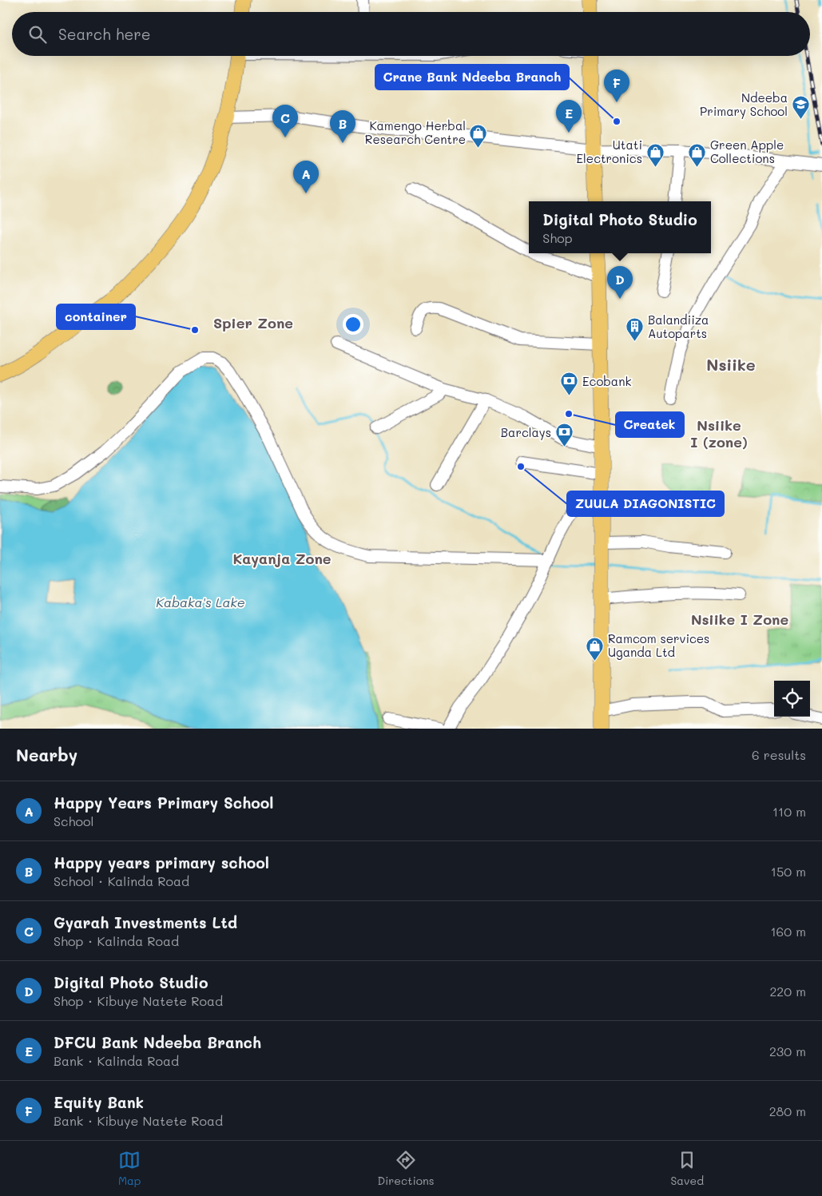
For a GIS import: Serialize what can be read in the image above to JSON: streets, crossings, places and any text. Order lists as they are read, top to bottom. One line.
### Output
{"districts":["Spier Zone","Nsiike","Nsiike I (zone)","Kayanja Zone","Nsiike I Zone"],"water":["Kabaka's Lake"],"places":{"school or university":["Ndeeba Primary School"],"other":["Crane Bank Ndeeba Branch","container","Createk","ZUULA DIAGONISTIC"],"shop":["Kamengo Herbal Research Centre","Utati Electronics","Green Apple Collections","Ramcom services Uganda Ltd"],"building":["Balandiiza Autoparts"],"bank":["Ecobank","Barclays"]},"page":{"search":"Search here","pins":["F","E","C","B","A","D"],"popup":["Digital Photo Studio","Shop"],"heading":["Nearby","6 results"],"list":[{"mark":"A","name":"Happy Years Primary School","note":"School","value":"110 m"},{"mark":"B","name":"Happy years primary school","note":"School · Kalinda Road","value":"150 m"},{"mark":"C","name":"Gyarah Investments Ltd","note":"Shop · Kalinda Road","value":"160 m"},{"mark":"D","name":"Digital Photo Studio","note":"Shop · Kibuye Natete Road","value":"220 m"},{"mark":"E","name":"DFCU Bank Ndeeba Branch","note":"Bank · Kalinda Road","value":"230 m"},{"mark":"F","name":"Equity Bank","note":"Bank · Kibuye Natete Road","value":"280 m"}],"nav":["Map","Directions","Saved"]}}
